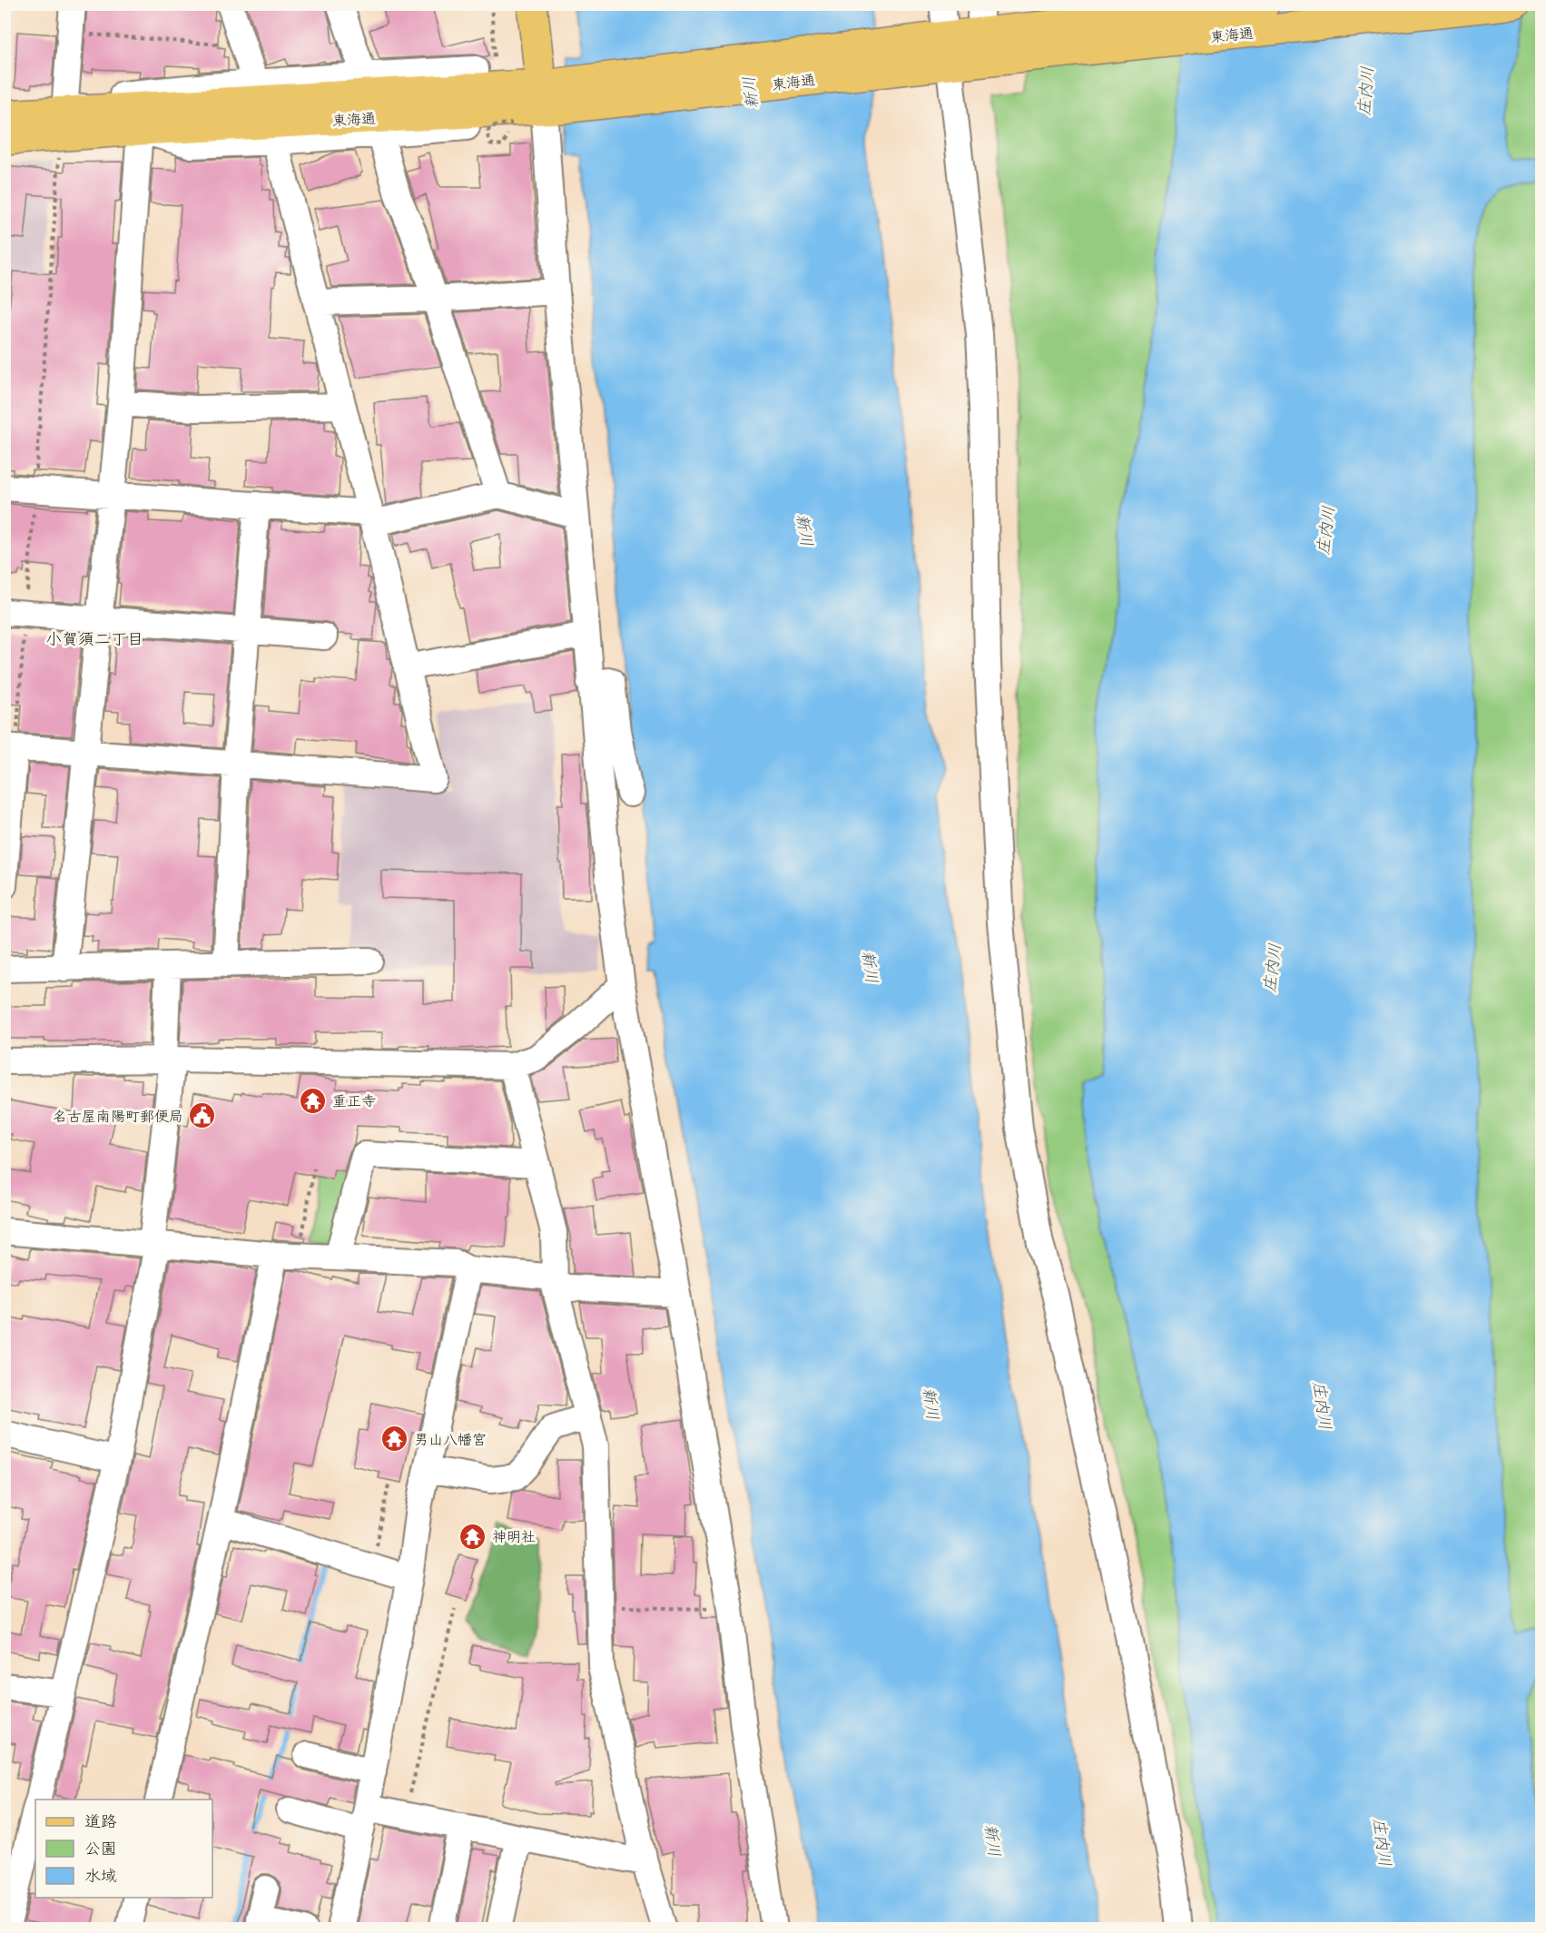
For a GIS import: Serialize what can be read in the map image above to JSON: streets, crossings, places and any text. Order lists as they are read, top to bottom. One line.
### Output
{"streets":{"main road":["東海通"]},"districts":["小賀須二丁目"],"water":["庄内川","新川"],"places":{"temple":["重正寺","男山八幡宮","神明社"],"public building":["名古屋南陽町郵便局"]},"legend":["道路","公園","水域"]}
